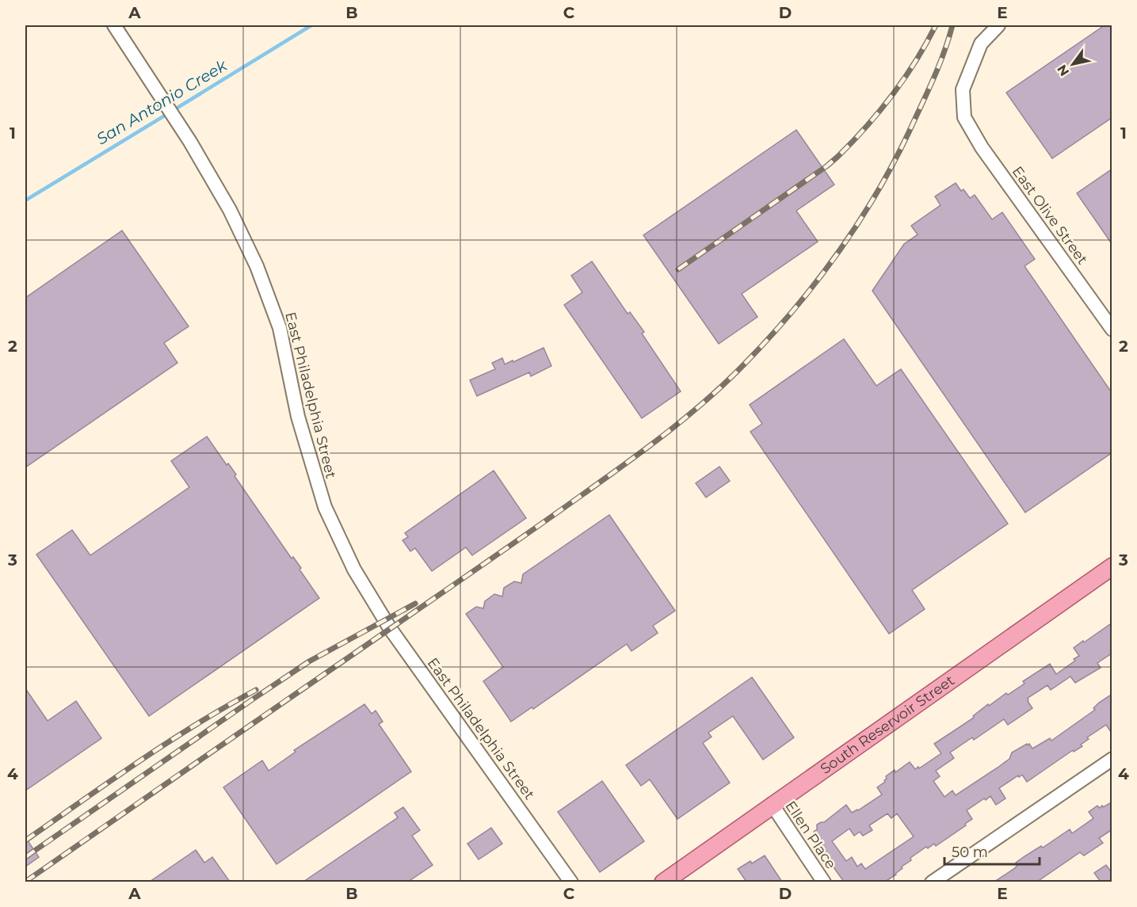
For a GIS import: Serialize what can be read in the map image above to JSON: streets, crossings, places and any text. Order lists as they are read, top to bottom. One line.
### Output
{"streets":{"main road":["South Reservoir Street"],"street":["East Olive Street","East Philadelphia Street","Ellen Place"]},"crossings":[["South Reservoir Street","Ellen Place"]],"water":["San Antonio Creek"],"scale_bar":"50 m","north":"bottom left","grid":{"columns":["A","B","C","D","E"],"rows":["1","2","3","4"]}}
